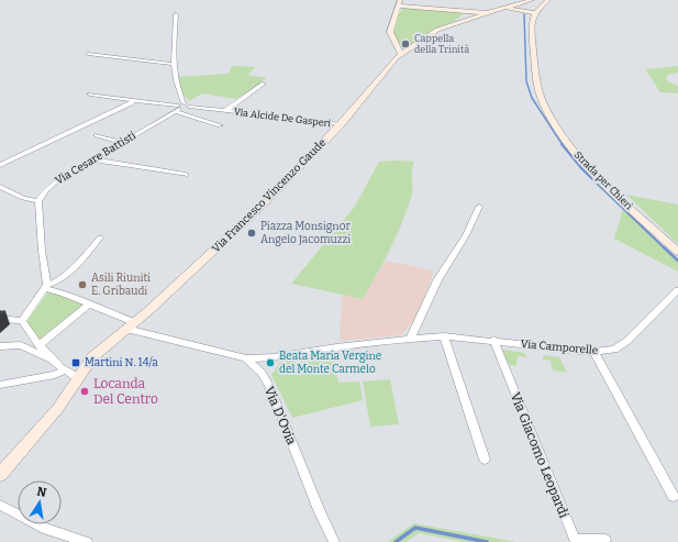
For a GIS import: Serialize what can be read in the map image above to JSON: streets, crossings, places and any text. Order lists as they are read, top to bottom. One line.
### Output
{"streets":{"street":["Via Alcide De Gasperi","Via Cesare Battisti","Strada per Chieri","Via Francesco Vincenzo Gaude","Via Camporelle","Via D'Ovia","Via Giacomo Leopardi"]},"crossings":[["Via Alcide De Gasperi","Via Cesare Battisti"],["Via Alcide De Gasperi","Via Francesco Vincenzo Gaude"],["Via Francesco Vincenzo Gaude","Via D'Ovia"],["Via Camporelle","Via D'Ovia"],["Via Camporelle","Via Giacomo Leopardi"]],"places":{"other":["Cappella della Trinità","Piazza Monsignor Angelo Jacomuzzi","Asili Riuniti E. Gribaudi","Beata Maria Vergine del Monte Carmelo","Locanda Del Centro"],"transit":["Martini N. 14/a"]},"north":"top"}
